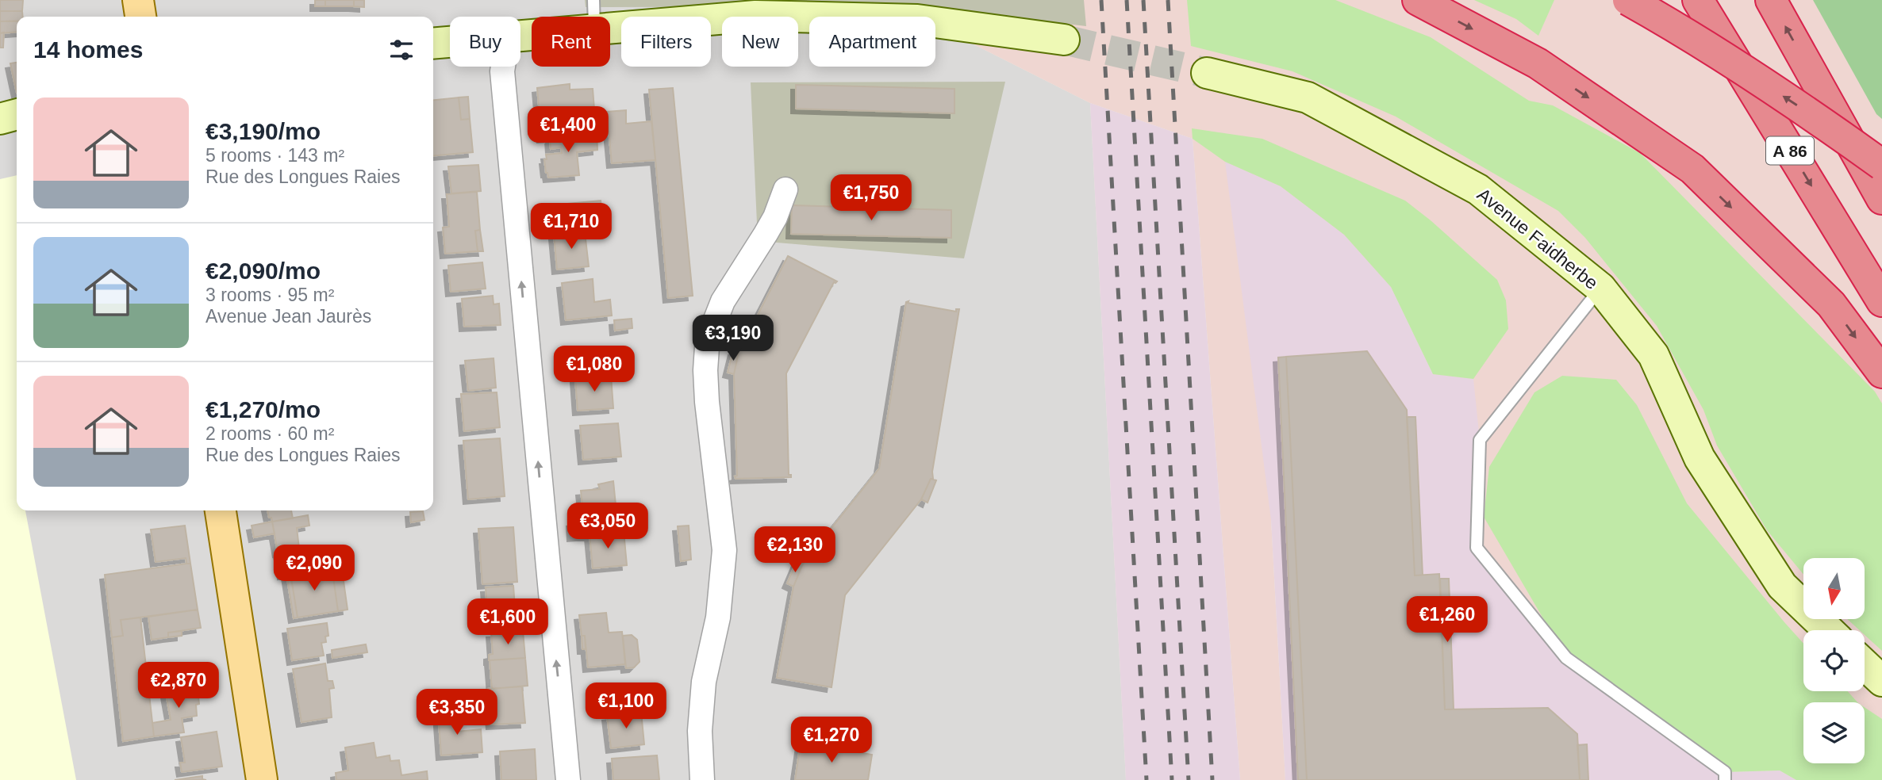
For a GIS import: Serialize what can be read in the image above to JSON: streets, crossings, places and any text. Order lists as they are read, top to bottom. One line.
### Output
{"streets":{"highway":["A 86"],"street":["Avenue Faidherbe"]},"north":"bottom","page":{"chip":["Buy","Rent","Filters","New","Apartment"],"heading":"14 homes","list":[{"name":"€3,190/mo","note":"5 rooms · 143 m² · Rue des Longues Raies"},{"name":"€2,090/mo","note":"3 rooms · 95 m² · Avenue Jean Jaurès"},{"name":"€1,270/mo","note":"2 rooms · 60 m² · Rue des Longues Raies"}],"price":["€1,400","€1,750","€1,710","€3,190","€1,080","€3,050","€2,130","€2,090","€1,260","€1,600","€2,870","€1,100","€3,350","€1,270"]}}
